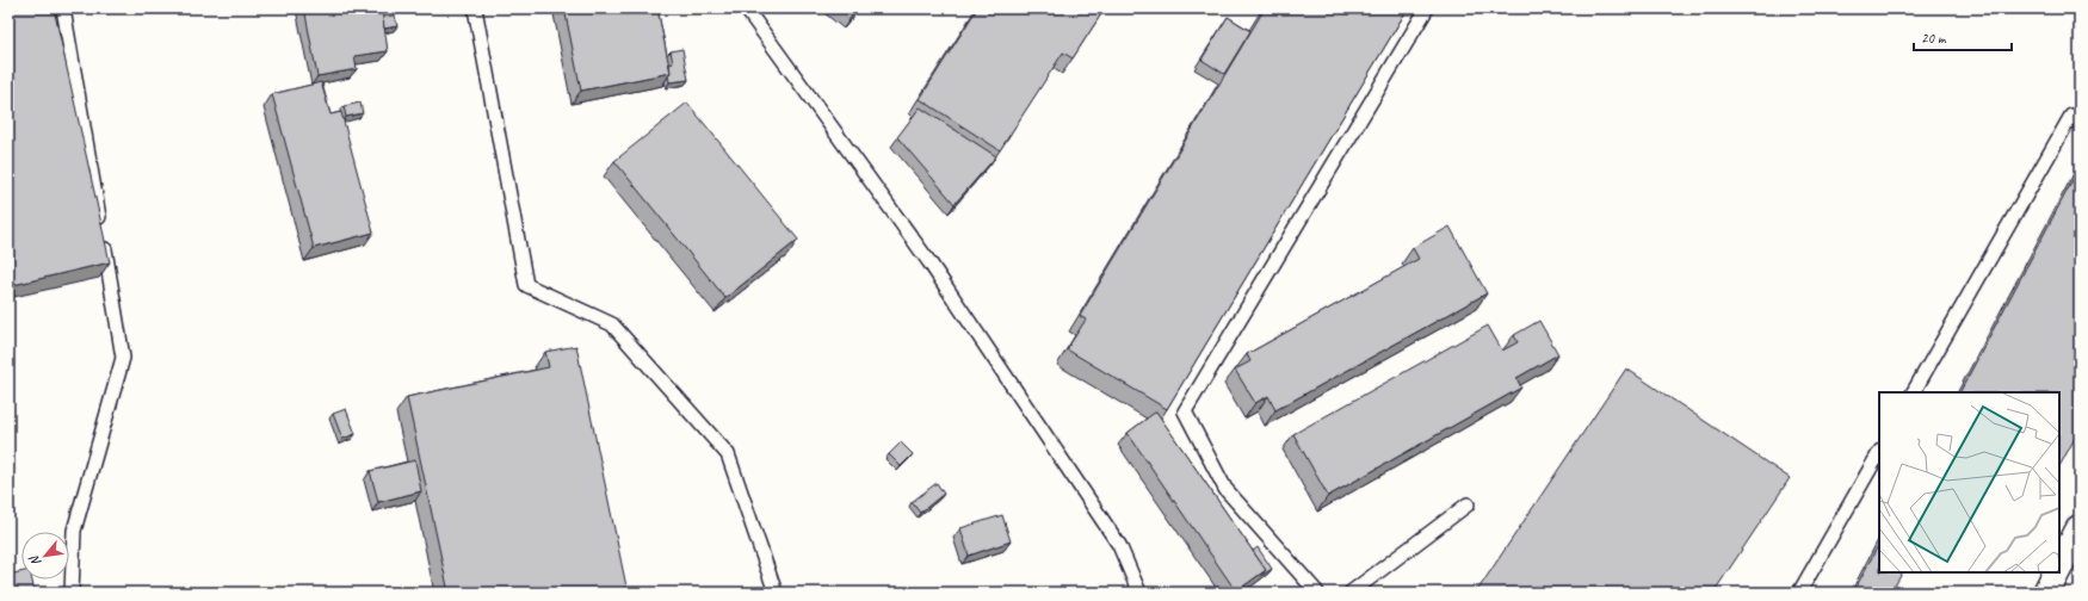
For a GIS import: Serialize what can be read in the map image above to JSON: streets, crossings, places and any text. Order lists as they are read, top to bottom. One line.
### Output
{"scale_bar":"20 m","north":"bottom left"}
